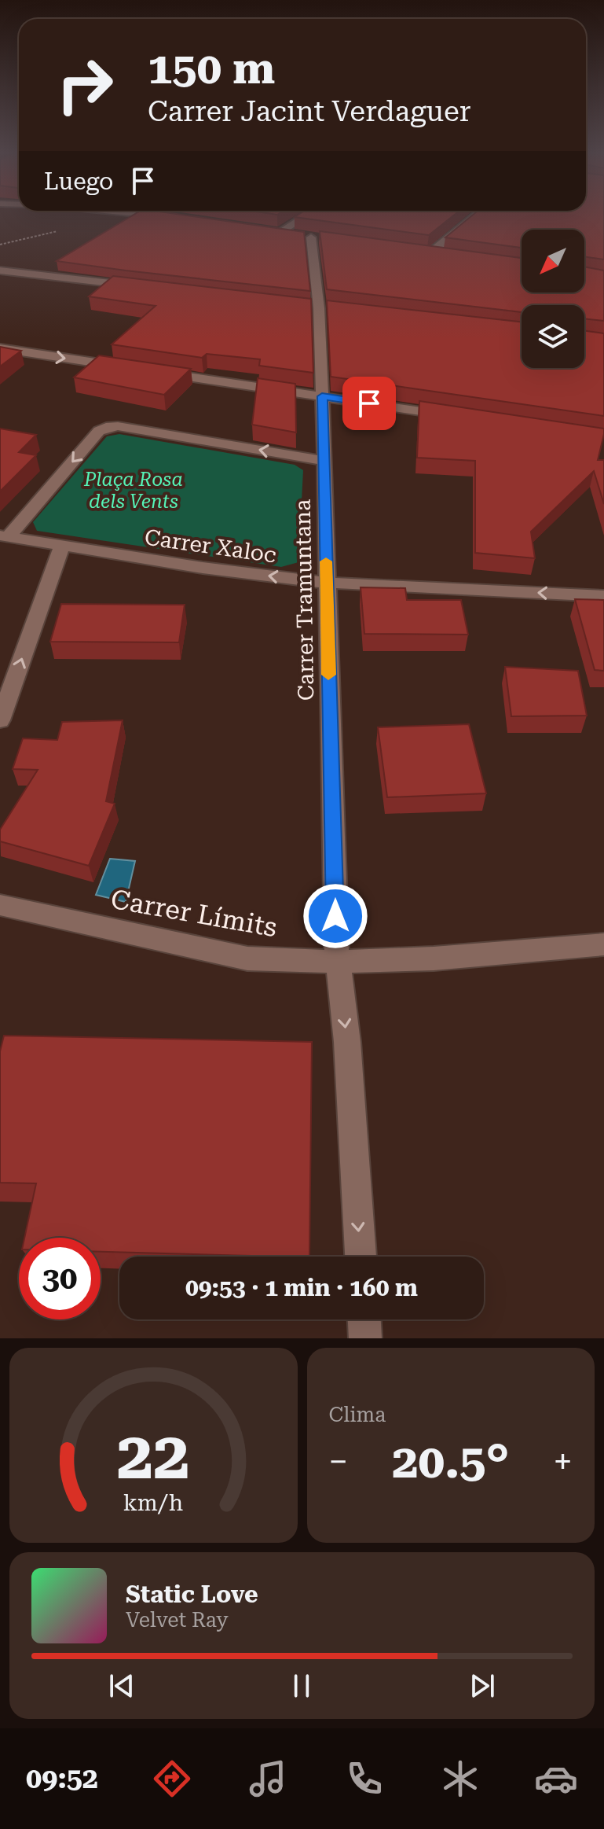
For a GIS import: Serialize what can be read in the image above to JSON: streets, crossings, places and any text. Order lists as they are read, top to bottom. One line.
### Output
{"streets":{"street":["Carrer Xaloc","Carrer Tramuntana","Carrer Límits"]},"crossings":[["Carrer Xaloc","Carrer Tramuntana"],["Carrer Tramuntana","Carrer Límits"]],"one_way":["Carrer Xaloc"],"parks":["Plaça Rosa dels Vents"],"north":"bottom left","page":{"turn":["150 m","Carrer Jacint Verdaguer"],"then":"Luego","limit":"30","trip":"09:53 · 1 min · 160 m","tile":"Clima","heat":["−","20.5°","+"],"song":["Static Love","Velvet Ray"],"tabs":"09:52","gauge":["22","km/h"]}}
